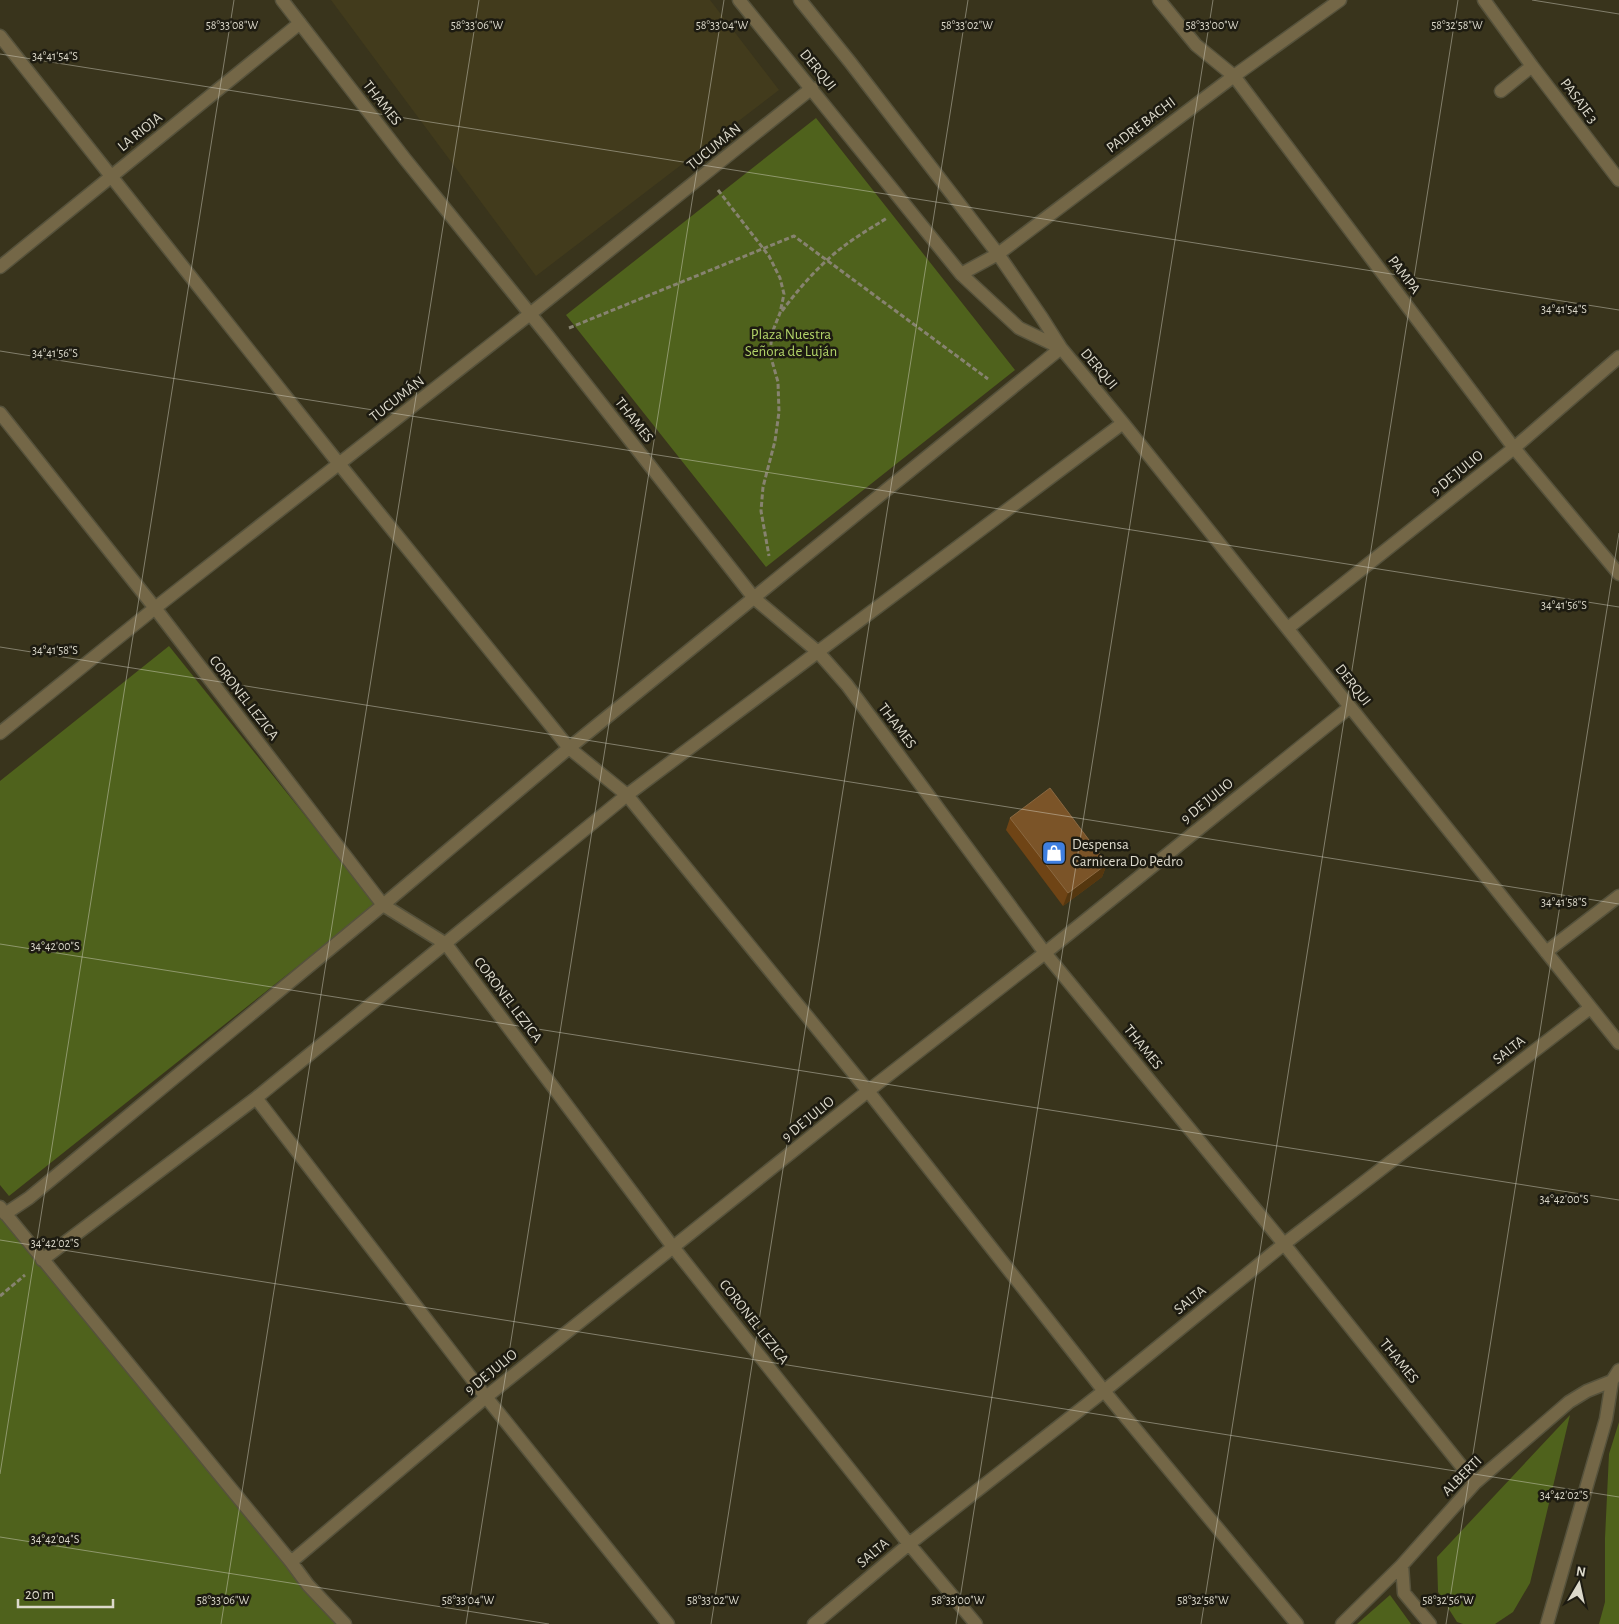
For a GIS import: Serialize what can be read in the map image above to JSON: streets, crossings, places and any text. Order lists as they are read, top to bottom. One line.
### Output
{"streets":{"street":["DERQUI","PASAJE 3","THAMES","PADRE BACHI","LA RIOJA","TUCUMÁN","PAMPA","9 DE JULIO","CORONEL LEZICA","SALTA","ALBERTI"]},"crossings":[["DERQUI","PADRE BACHI"],["DERQUI","TUCUMÁN"],["DERQUI","9 DE JULIO"],["DERQUI","SALTA"],["THAMES","LA RIOJA"],["THAMES","TUCUMÁN"],["THAMES","9 DE JULIO"],["THAMES","SALTA"],["THAMES","ALBERTI"],["PADRE BACHI","PAMPA"],["TUCUMÁN","CORONEL LEZICA"],["PAMPA","9 DE JULIO"],["9 DE JULIO","CORONEL LEZICA"],["CORONEL LEZICA","SALTA"]],"parks":["Plaza Nuestra Señora de Luján"],"places":{"shop":["Despensa Carnicera Do Pedro"]},"scale_bar":"20 m","north":"top","coordinates":["58°33'06\"W","58°33'04\"W","58°33'02\"W","58°33'00\"W","58°32'58\"W","58°33'08\"W","34°41'54\"S","34°41'56\"S","34°41'58\"S","34°42'00\"S","34°42'02\"S","34°42'04\"S","58°32'56\"W"]}
